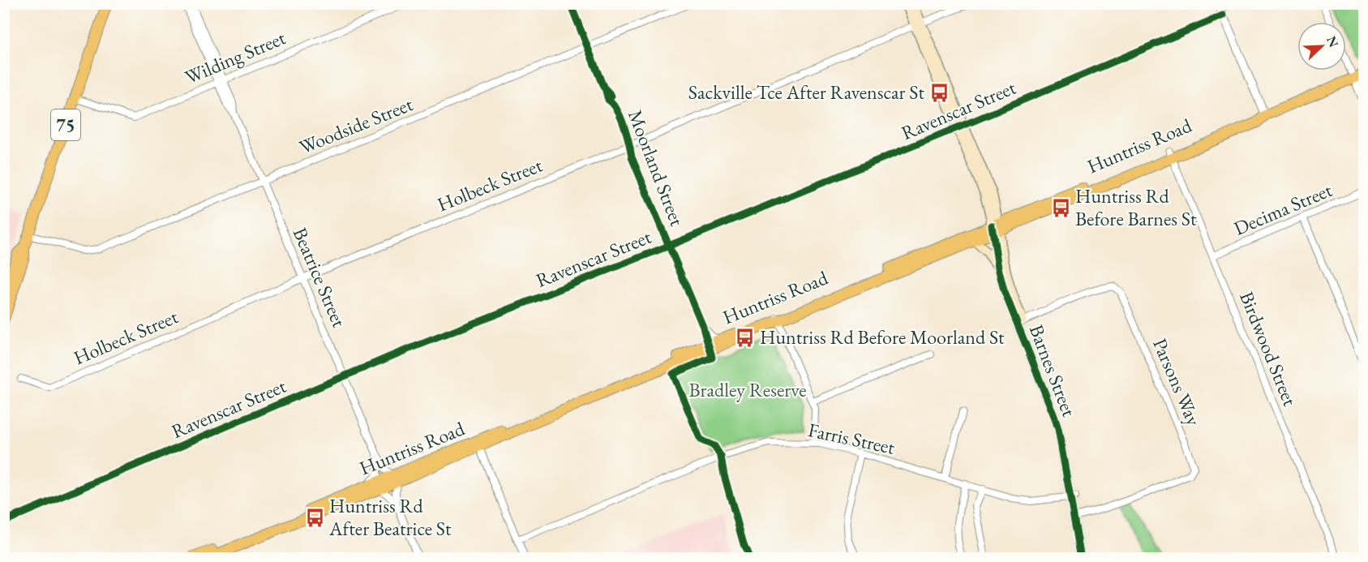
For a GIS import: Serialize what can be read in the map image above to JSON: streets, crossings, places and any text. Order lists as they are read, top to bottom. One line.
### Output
{"streets":{"main road":["75","Huntriss Road","Barnes Street"],"street":["Wilding Street","Ravenscar Street","Woodside Street","Moorland Street","Holbeck Street","Decima Street","Beatrice Street","Birdwood Street","Parsons Way","Farris Street"]},"crossings":[["Wilding Street","75"],["Wilding Street","Beatrice Street"],["Ravenscar Street","Moorland Street"],["Ravenscar Street","Beatrice Street"],["75","Woodside Street"],["Woodside Street","Moorland Street"],["Woodside Street","Beatrice Street"],["Huntriss Road","Moorland Street"],["Huntriss Road","Beatrice Street"],["Huntriss Road","Birdwood Street"],["Huntriss Road","Barnes Street"],["Moorland Street","Holbeck Street"],["Holbeck Street","Beatrice Street"],["Decima Street","Birdwood Street"],["Barnes Street","Parsons Way"],["Barnes Street","Farris Street"]],"parks":["Bradley Reserve"],"places":{"bus stop":["Sackville Tce After Ravenscar St","Huntriss Rd Before Barnes St","Huntriss Rd Before Moorland St","Huntriss Rd After Beatrice St"]},"north":"top right"}
